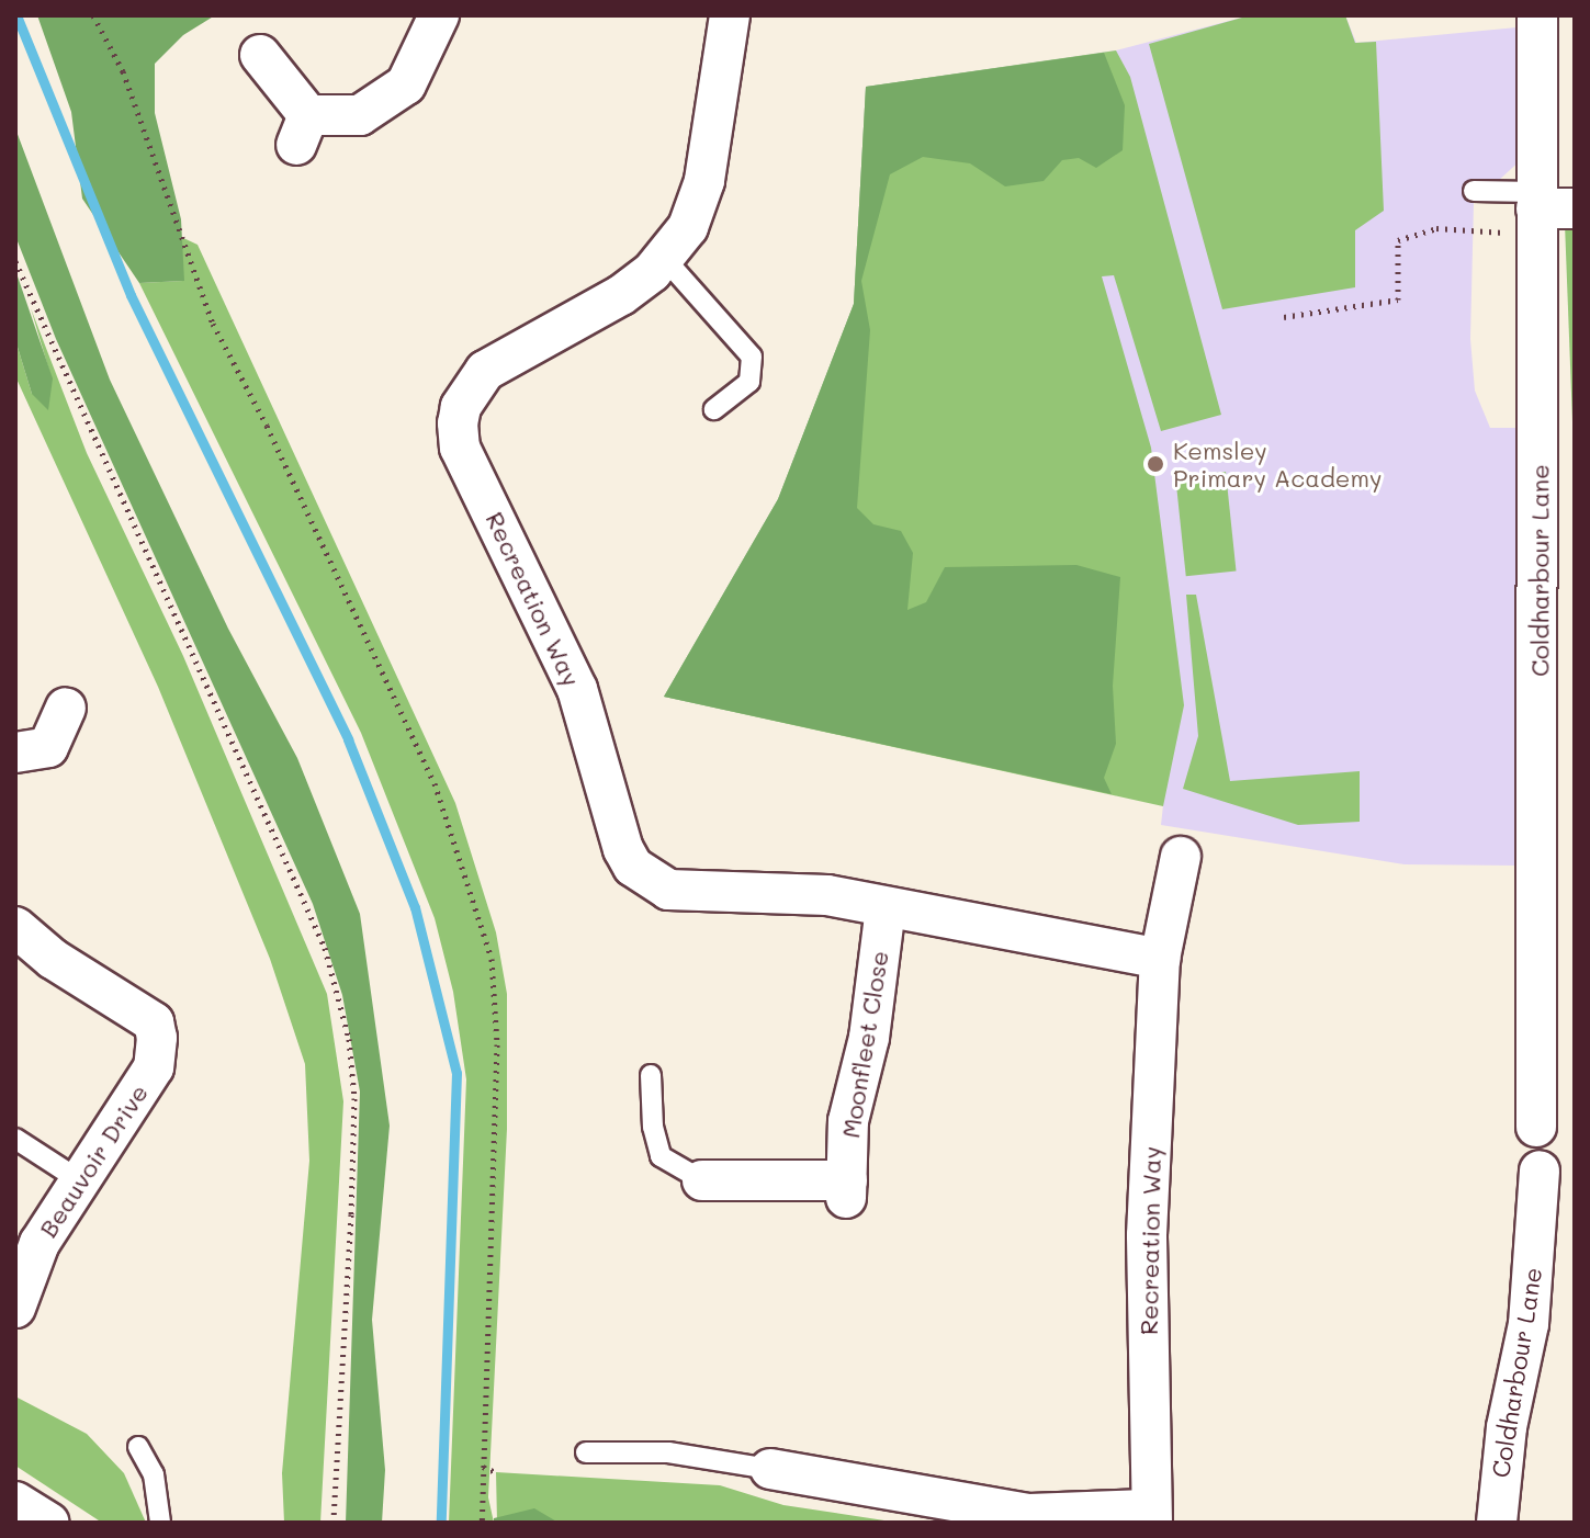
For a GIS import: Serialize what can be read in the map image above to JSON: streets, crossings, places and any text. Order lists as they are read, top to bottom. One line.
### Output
{"streets":{"street":["Coldharbour Lane","Recreation Way","Moonfleet Close","Beauvoir Drive"]},"crossings":[["Recreation Way","Moonfleet Close"]],"places":["Kemsley Primary Academy"]}
